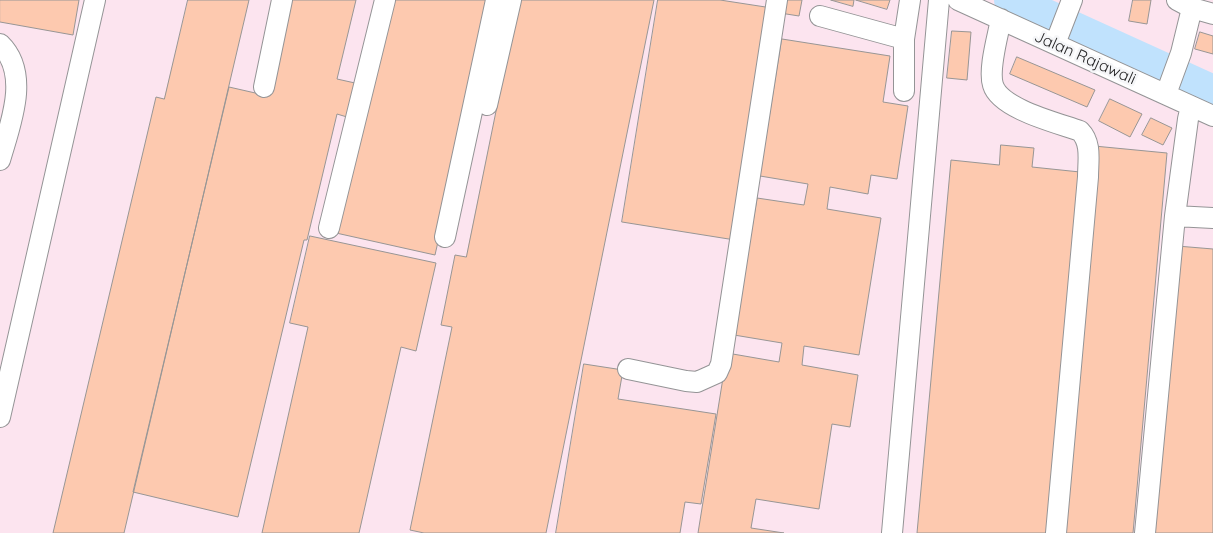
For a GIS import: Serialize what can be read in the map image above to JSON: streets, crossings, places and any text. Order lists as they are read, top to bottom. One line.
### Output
{"streets":{"street":["Jalan Rajawali"]}}
